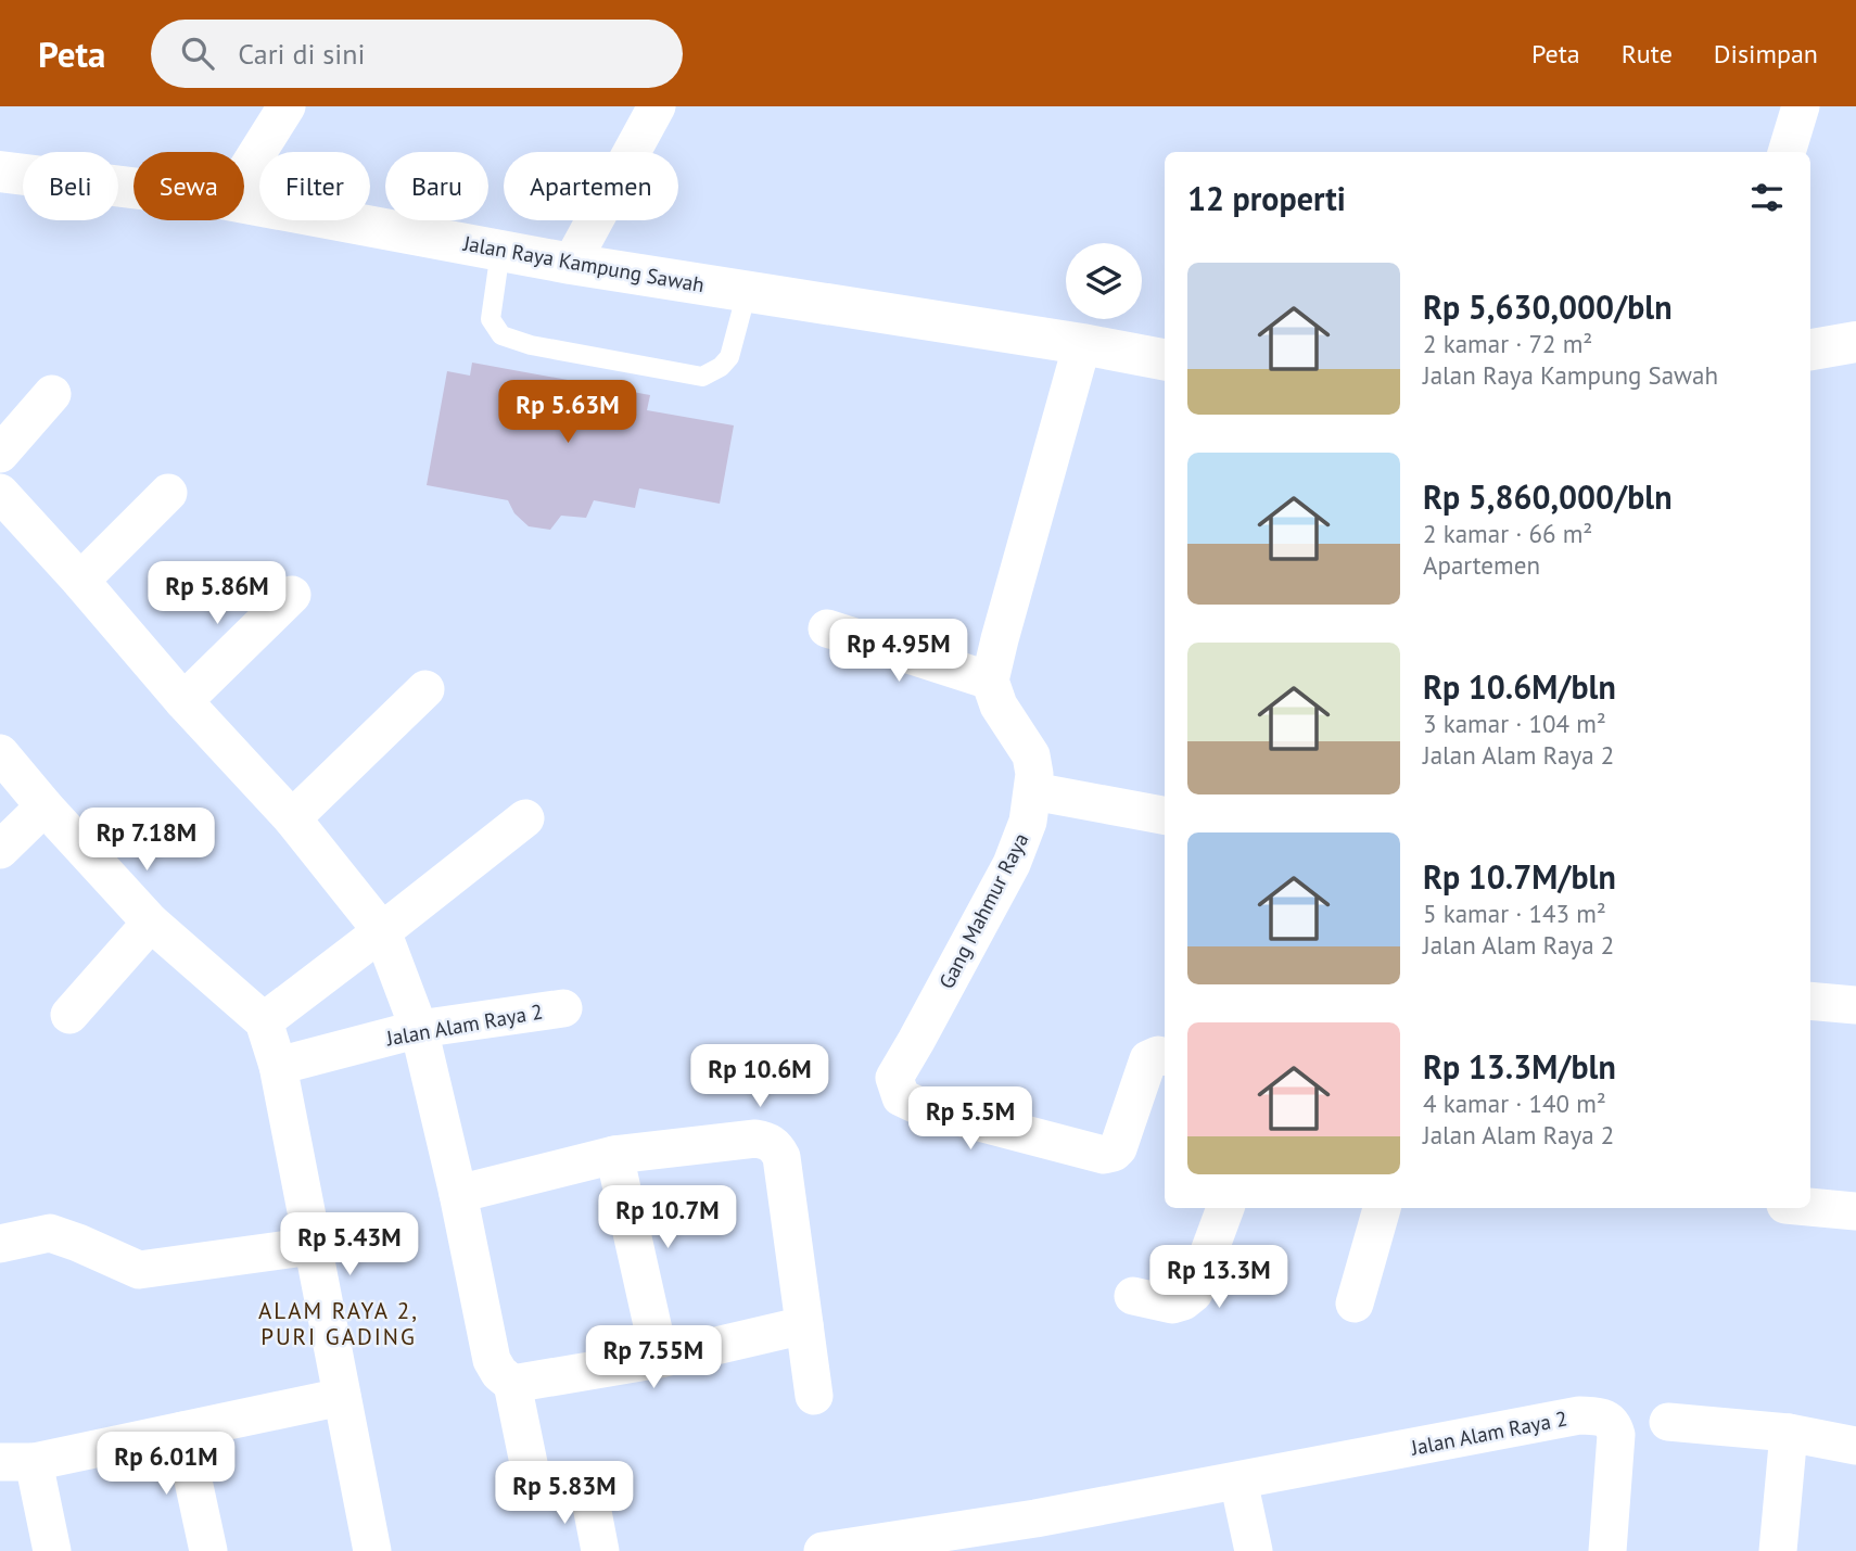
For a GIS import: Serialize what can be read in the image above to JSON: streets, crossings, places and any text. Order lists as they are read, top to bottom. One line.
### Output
{"streets":{"street":["Jalan Raya Kampung Sawah","Gang Mahmur Raya","Jalan Alam Raya 2"]},"districts":["ALAM RAYA 2, PURI GADING"],"page":{"header":"Peta","search":"Cari di sini","nav":["Peta","Rute","Disimpan"],"chip":["Beli","Sewa","Filter","Baru","Apartemen"],"heading":"12 properti","list":[{"name":"Rp 5,630,000/bln","note":"2 kamar · 72 m² · Jalan Raya Kampung Sawah"},{"name":"Rp 5,860,000/bln","note":"2 kamar · 66 m² · Apartemen"},{"name":"Rp 10.6M/bln","note":"3 kamar · 104 m² · Jalan Alam Raya 2"},{"name":"Rp 10.7M/bln","note":"5 kamar · 143 m² · Jalan Alam Raya 2"},{"name":"Rp 13.3M/bln","note":"4 kamar · 140 m² · Jalan Alam Raya 2"}],"price":["Rp 5.63M","Rp 5.86M","Rp 4.95M","Rp 7.18M","Rp 10.6M","Rp 5.5M","Rp 10.7M","Rp 5.43M","Rp 13.3M","Rp 7.55M","Rp 6.01M","Rp 5.83M"]}}
